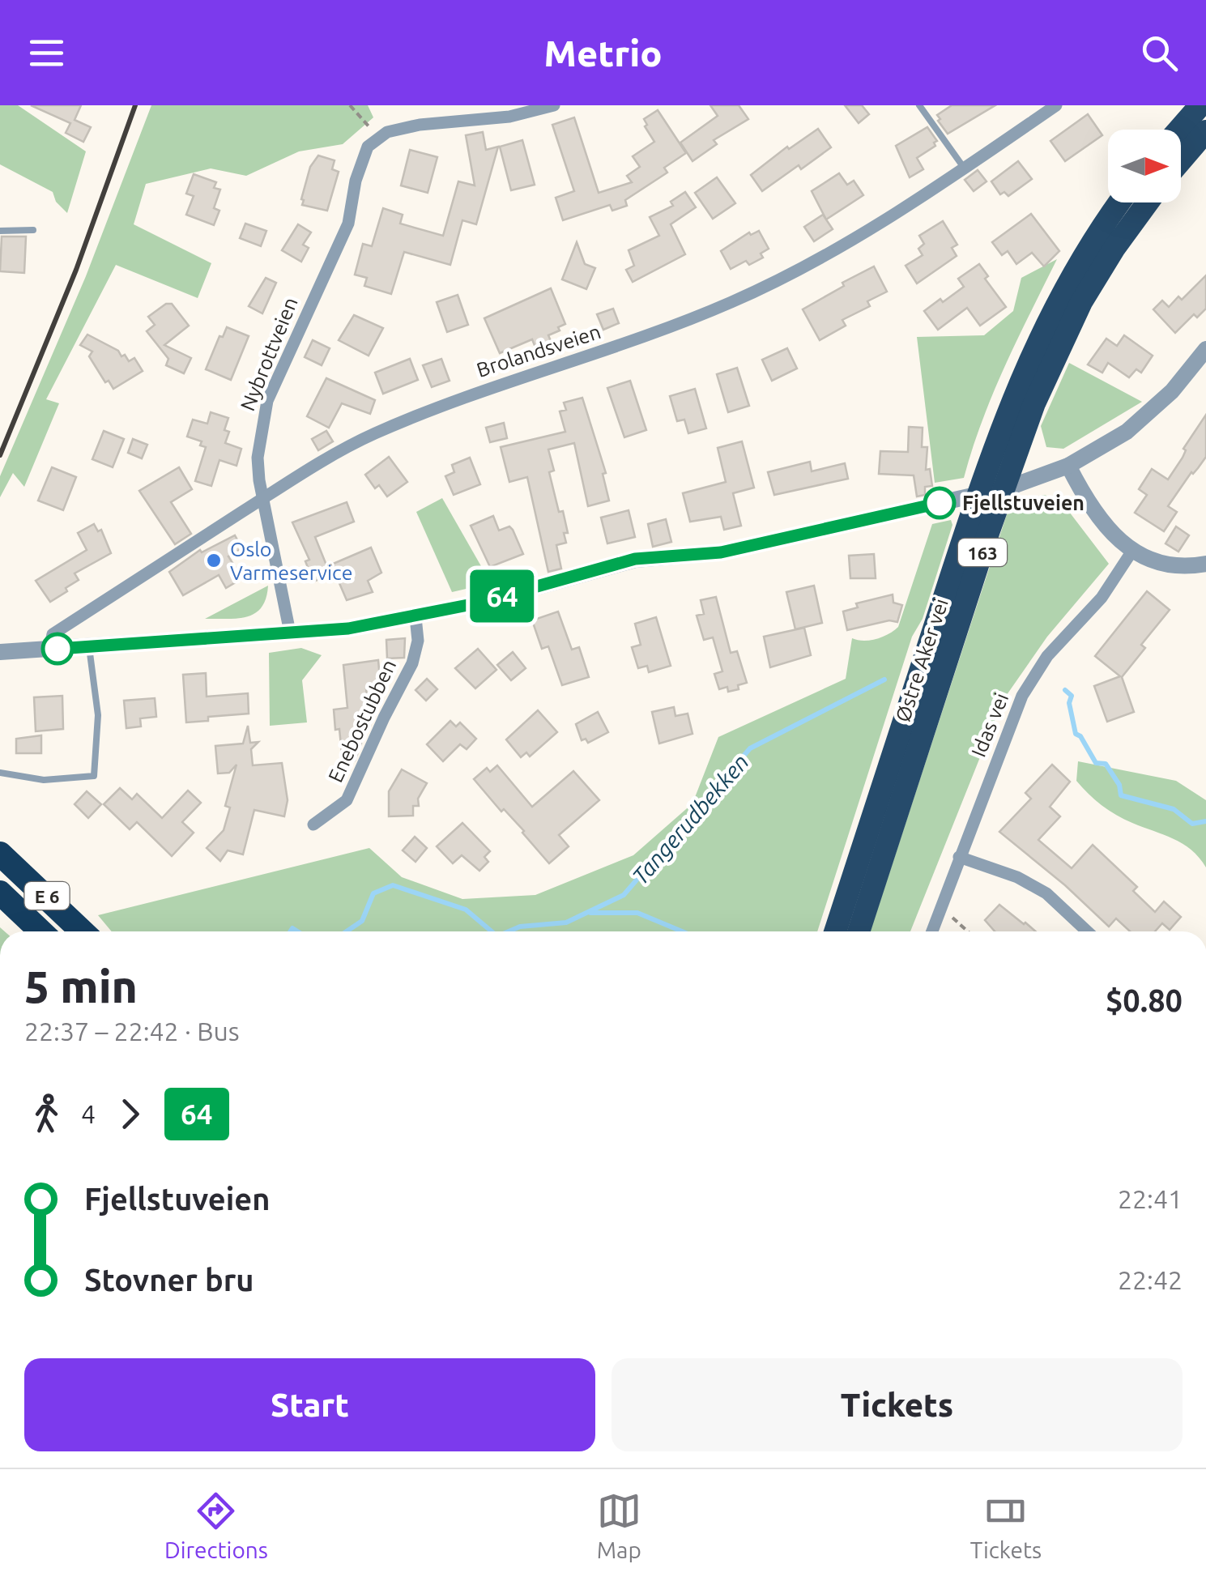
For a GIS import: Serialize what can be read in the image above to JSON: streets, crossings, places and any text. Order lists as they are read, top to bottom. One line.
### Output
{"streets":{"highway":["163","Østre Aker vei","E 6"],"street":["Brolandsveien","Nybrottveien","Enebostubben","Idas vei"]},"crossings":[["Brolandsveien","Nybrottveien"]],"water":["Tangerudbekken"],"places":["Fjellstuveien","Oslo Varmeservice"],"lines":["bus line 64"],"north":"right","page":{"header":"Metrio","on_map":"64","heading":["5 min","22:37 – 22:42 · Bus","$0.80"],"legs":["4","64"],"list":[{"name":"Fjellstuveien","value":"22:41"},{"name":"Stovner bru","value":"22:42"}],"buttons":["Start","Tickets"],"tabs":["Directions","Map","Tickets"]}}
